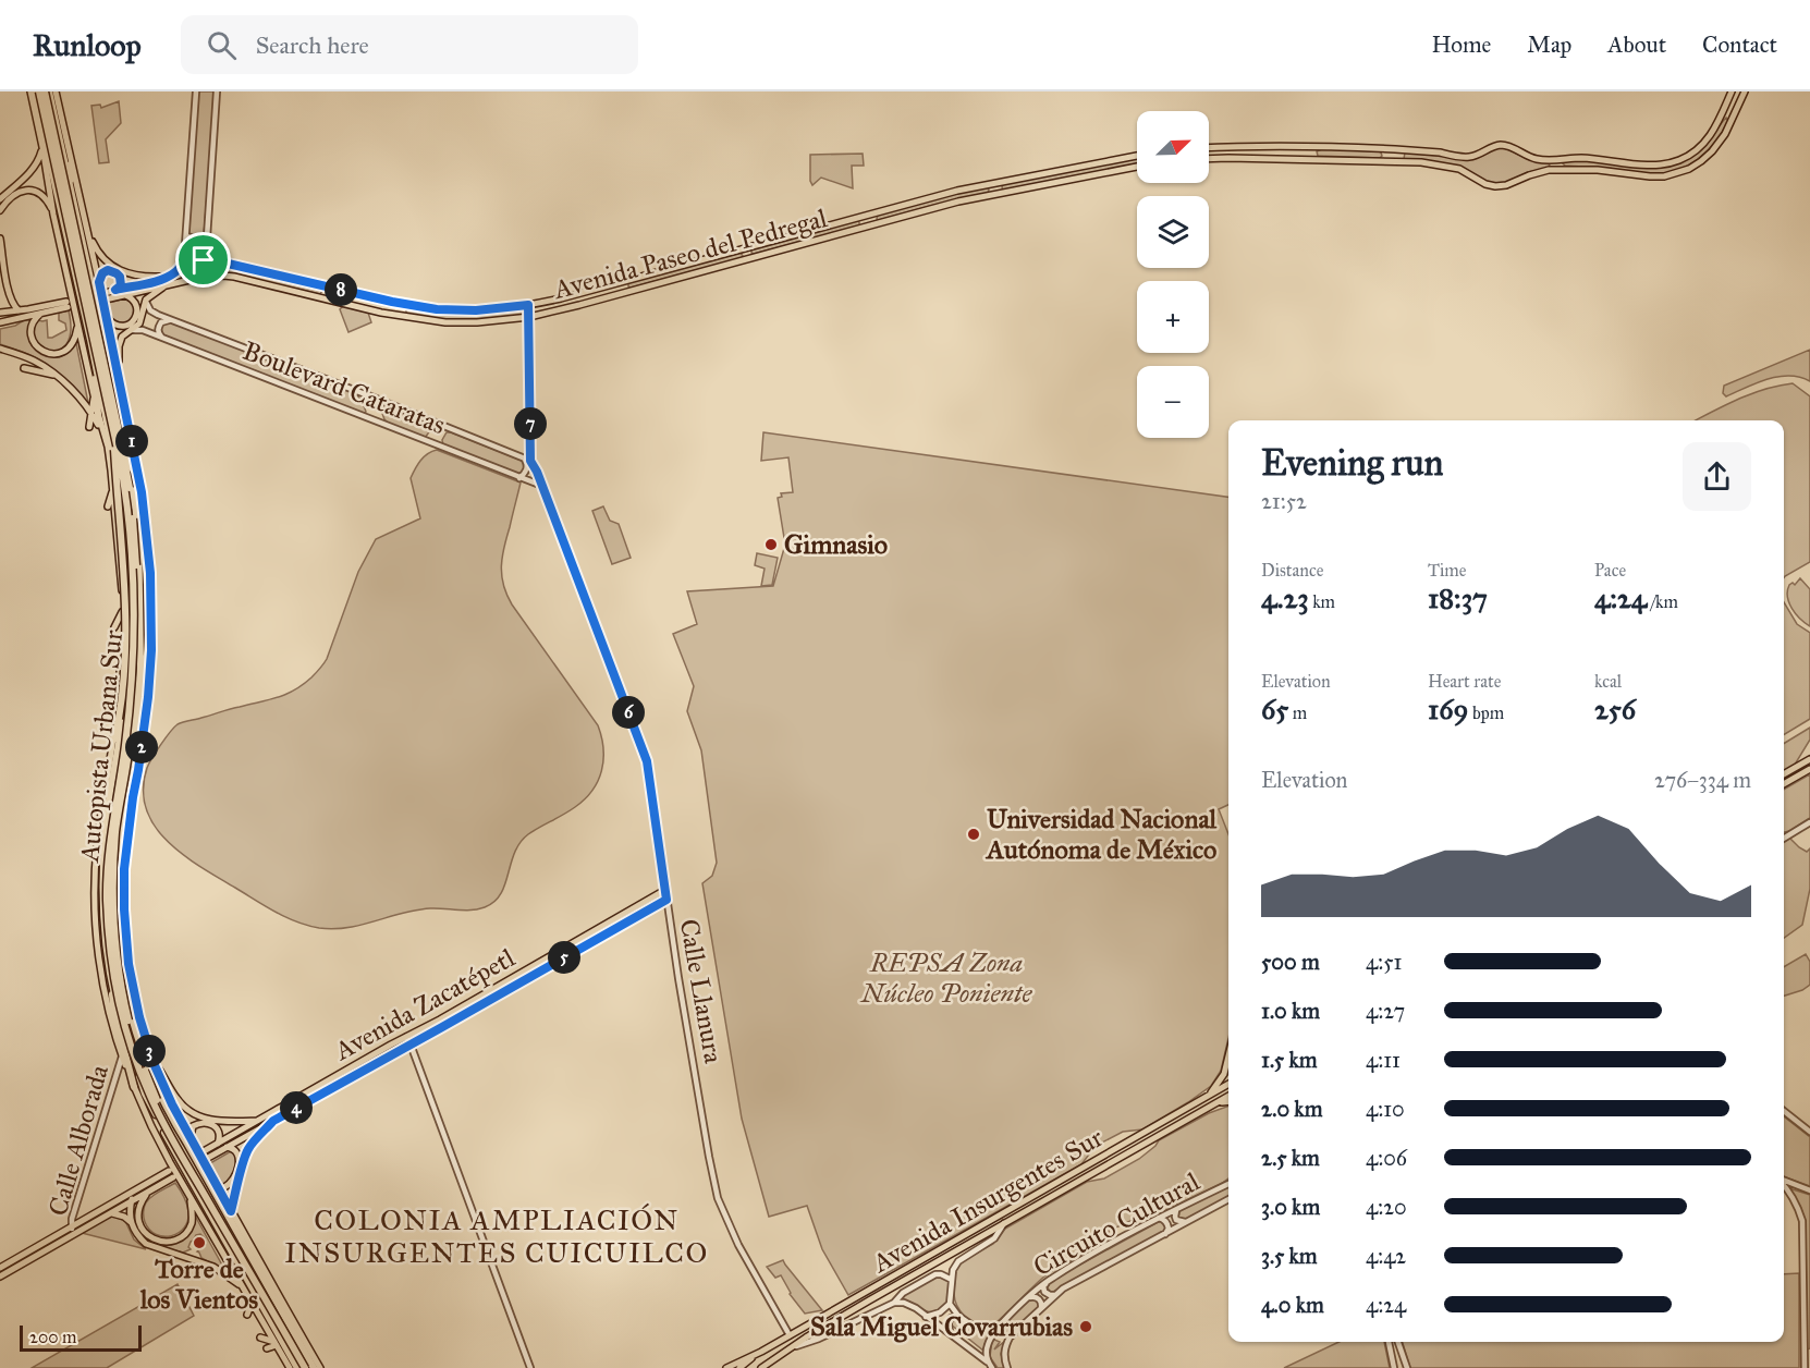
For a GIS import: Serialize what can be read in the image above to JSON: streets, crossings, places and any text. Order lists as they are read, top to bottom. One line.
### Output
{"streets":{"highway":["Autopista Urbana Sur"],"main road":["Avenida Paseo del Pedregal","Avenida Zacatépetl","Avenida Insurgentes Sur"],"street":["Boulevard Cataratas","Calle Llanura","Calle Alborada","Circuito Cultural"]},"crossings":[["Boulevard Cataratas","Calle Llanura"],["Calle Llanura","Avenida Zacatépetl"],["Calle Llanura","Avenida Insurgentes Sur"]],"districts":["COLONIA AMPLIACIÓN INSURGENTES CUICUILCO"],"parks":["REPSA Zona Núcleo Poniente"],"places":["Gimnasio","Universidad Nacional Autónoma de México","Torre de los Vientos","Sala Miguel Covarrubias"],"scale_bar":"200 m","north":"top right","page":{"header":"Runloop","search":"Search here","nav":["Home","Map","About","Contact"],"map_buttons":["+","−"],"pins":["8","7","1","6","2","5","3","4"],"heading":["Evening run","21:52"],"stats":[["Distance","4.23 km"],["Time","18:37"],["Pace","4:24 /km"],["Elevation","65 m"],["Heart rate","169 bpm"],["kcal","256"]],"chart":["Elevation","276–334 m"],"list":[{"name":"500 m","note":"4:51"},{"name":"1.0 km","note":"4:27"},{"name":"1.5 km","note":"4:11"},{"name":"2.0 km","note":"4:10"},{"name":"2.5 km","note":"4:06"},{"name":"3.0 km","note":"4:20"},{"name":"3.5 km","note":"4:42"},{"name":"4.0 km","note":"4:24"}],"scale":"200 m"}}
